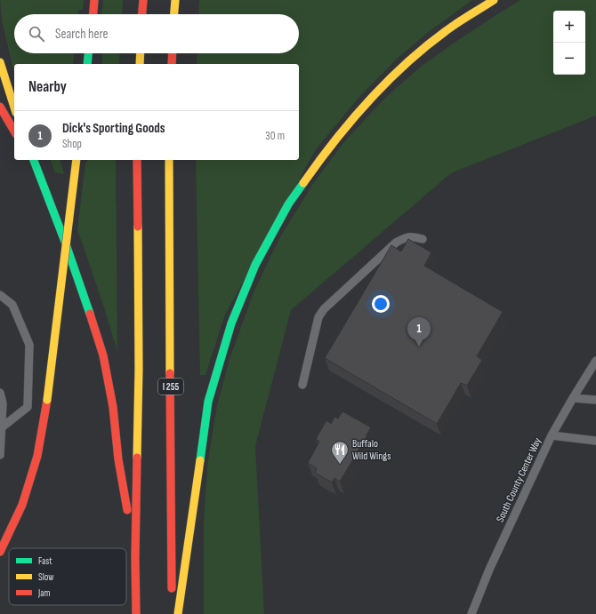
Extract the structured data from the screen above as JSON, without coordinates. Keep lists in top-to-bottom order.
{
  "streets": {
    "highway": ["I 255"],
    "lane": ["South County Center Way"]
  },
  "places": {
    "restaurant": ["Buffalo Wild Wings"]
  },
  "legend": ["Fast", "Slow", "Jam"],
  "page": {
    "map_buttons": ["+", "−"],
    "search": "Search here",
    "heading": "Nearby",
    "list": [
      {
        "mark": "1",
        "name": "Dick's Sporting Goods",
        "note": "Shop",
        "value": "30 m"
      }
    ],
    "pins": "1"
  }
}
